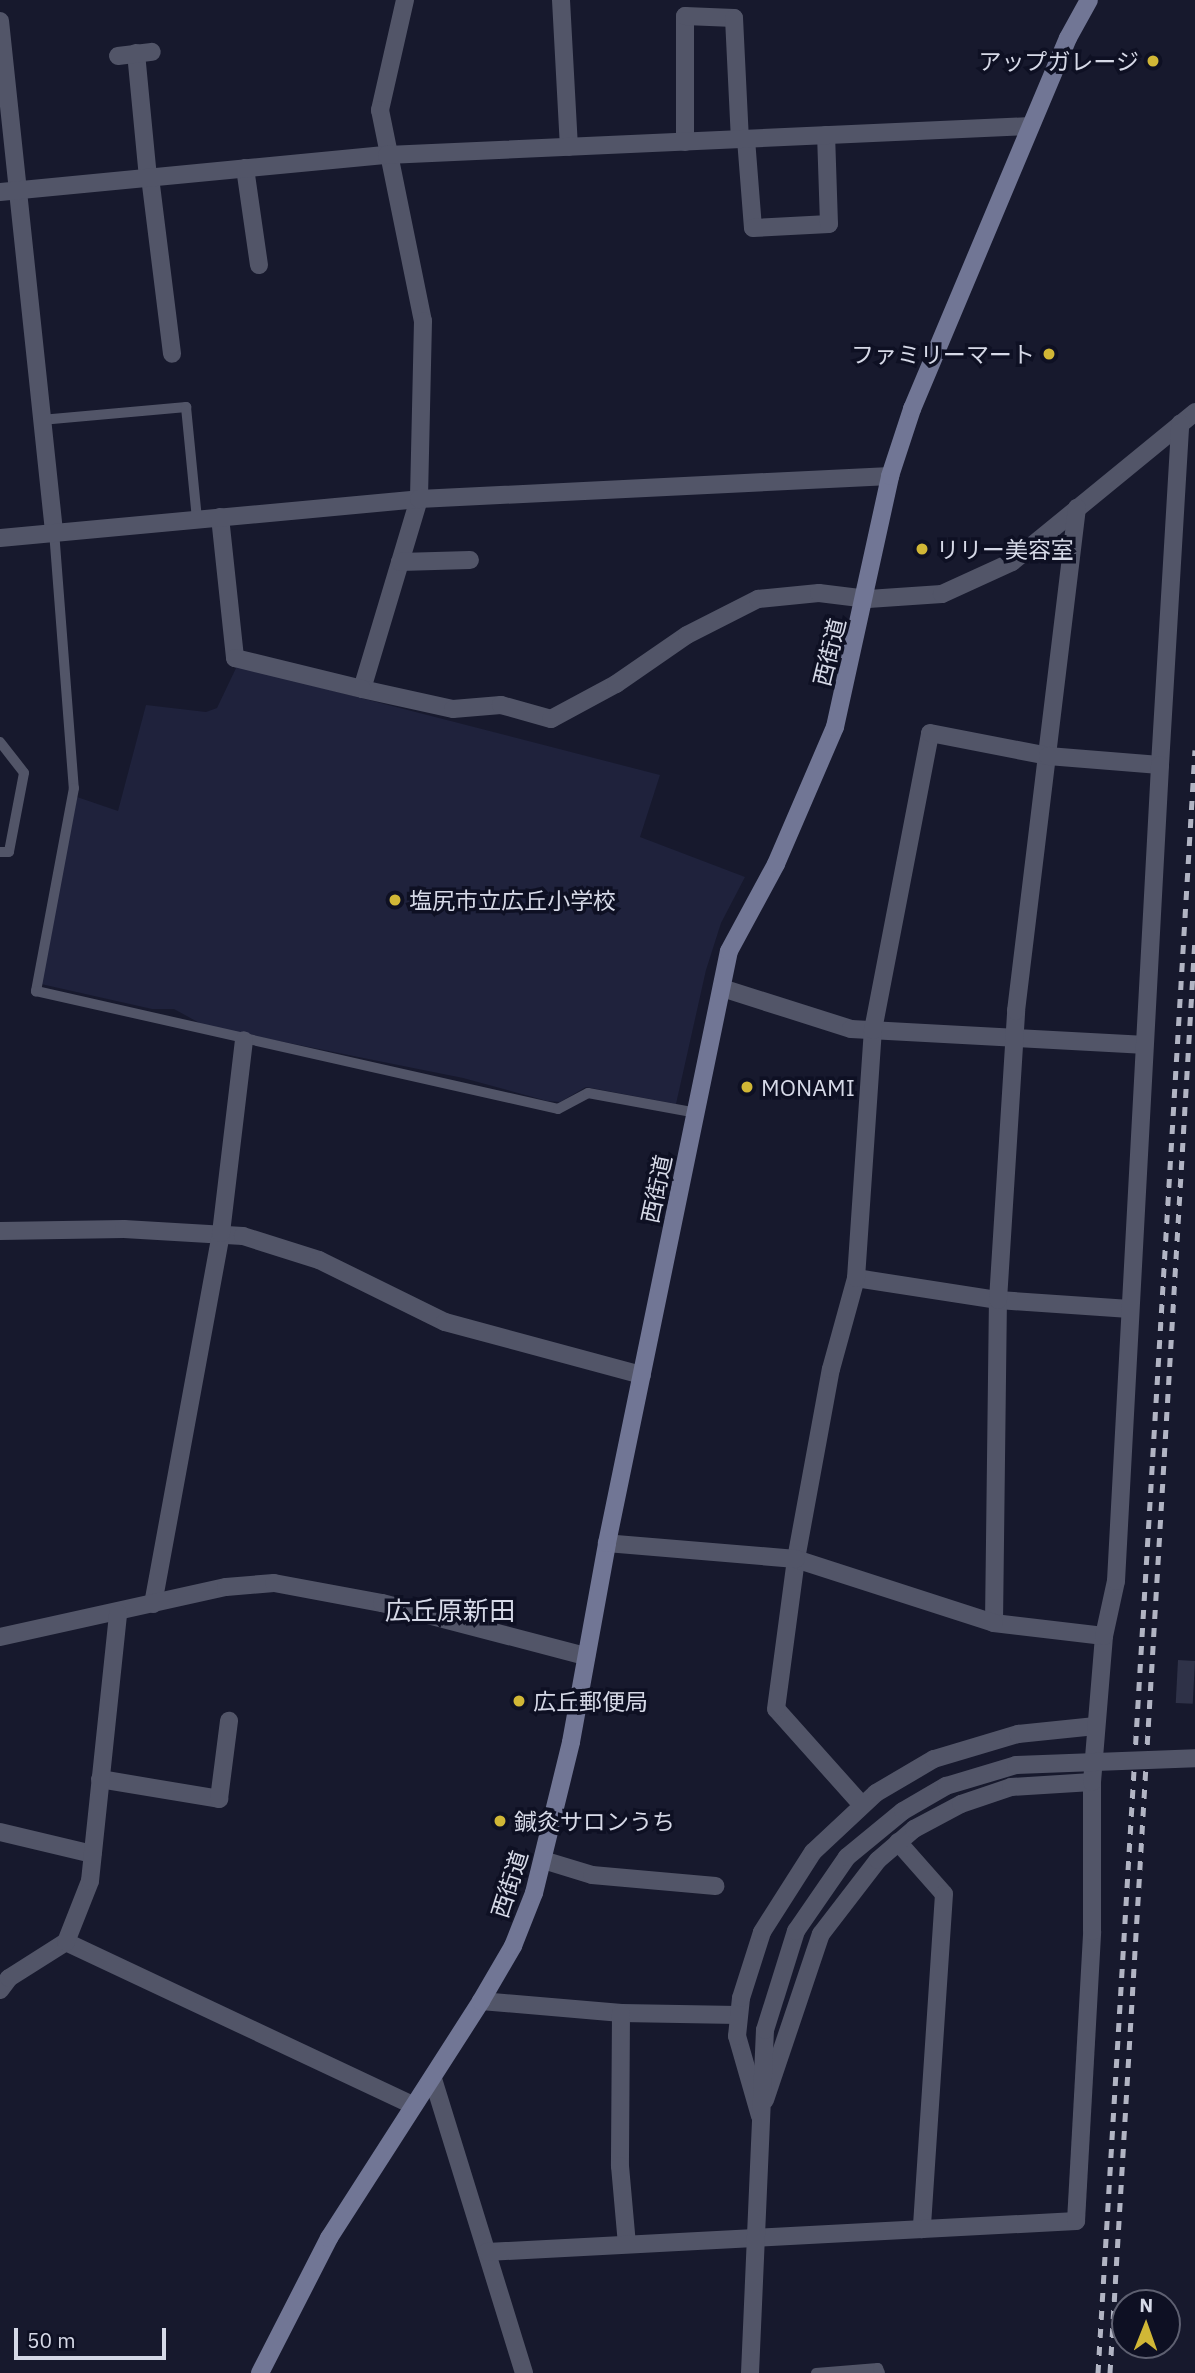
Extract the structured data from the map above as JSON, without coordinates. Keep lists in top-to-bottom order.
{
  "streets": {
    "main road": ["西街道"]
  },
  "districts": ["広丘原新田"],
  "places": [
    "アップガレージ",
    "ファミリーマート",
    "リリー美容室",
    "塩尻市立広丘小学校",
    "MONAMI",
    "広丘郵便局",
    "鍼灸サロンうち"
  ],
  "scale_bar": "50 m",
  "north": "top"
}
